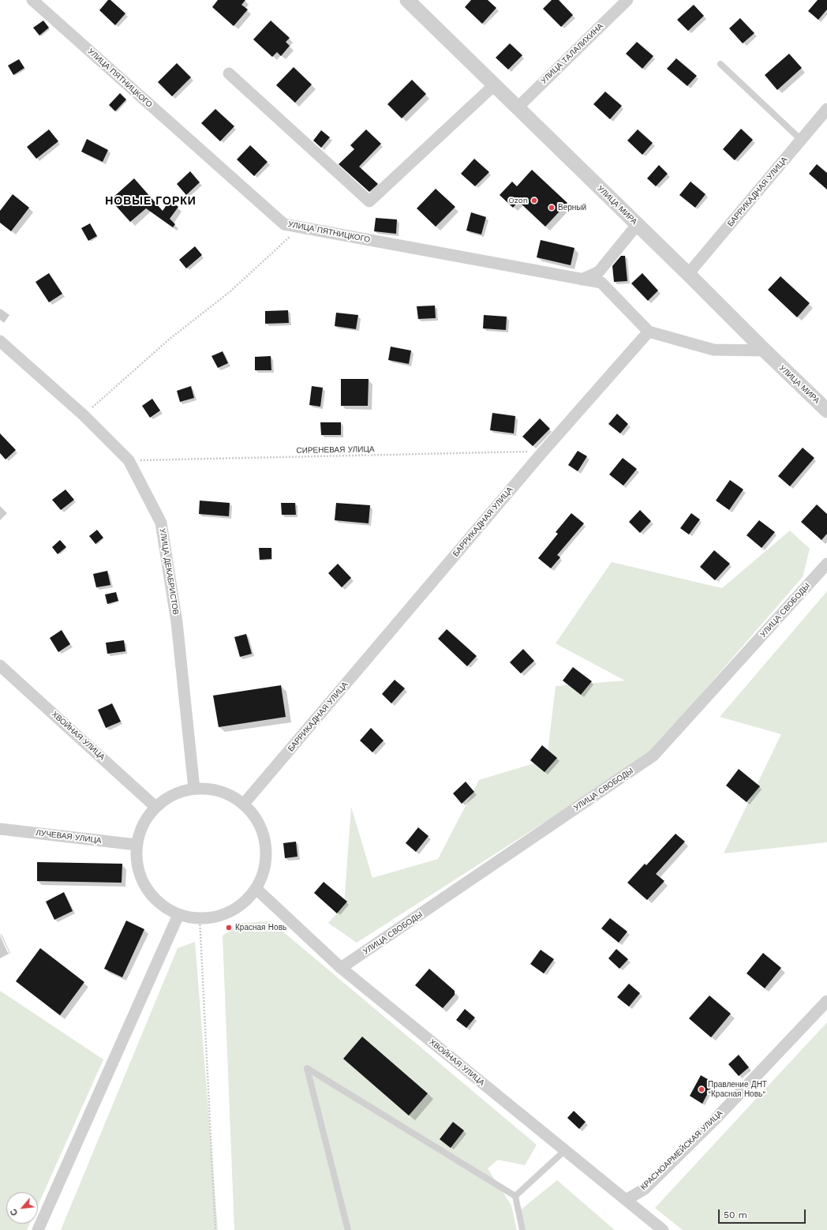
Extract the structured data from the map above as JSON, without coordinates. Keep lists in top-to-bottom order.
{
  "streets": {
    "street": [
      "УЛИЦА ТАЛАЛИХИНА",
      "УЛИЦА ПЯТНИЦКОГО",
      "БАРРИКАДНАЯ УЛИЦА",
      "УЛИЦА МИРА",
      "УЛИЦА ДЕКАБРИСТОВ",
      "УЛИЦА СВОБОДЫ",
      "ХВОЙНАЯ УЛИЦА",
      "ЛУЧЕВАЯ УЛИЦА",
      "КРАСНОАРМЕЙСКАЯ УЛИЦА"
    ],
    "path": ["СИРЕНЕВАЯ УЛИЦА"]
  },
  "crossings": [
    ["УЛИЦА ТАЛАЛИХИНА", "УЛИЦА МИРА"],
    ["УЛИЦА ПЯТНИЦКОГО", "БАРРИКАДНАЯ УЛИЦА"],
    ["БАРРИКАДНАЯ УЛИЦА", "УЛИЦА МИРА"],
    ["БАРРИКАДНАЯ УЛИЦА", "СИРЕНЕВАЯ УЛИЦА"],
    ["СИРЕНЕВАЯ УЛИЦА", "УЛИЦА ДЕКАБРИСТОВ"],
    ["УЛИЦА СВОБОДЫ", "ХВОЙНАЯ УЛИЦА"],
    ["ХВОЙНАЯ УЛИЦА", "КРАСНОАРМЕЙСКАЯ УЛИЦА"]
  ],
  "districts": ["НОВЫЕ ГОРКИ"],
  "places": [
    "Ozon",
    "Верный",
    "Красная Новь",
    "Правление ДНТ \"Красная Новь\""
  ],
  "scale_bar": "50 m",
  "north": "bottom left"
}
